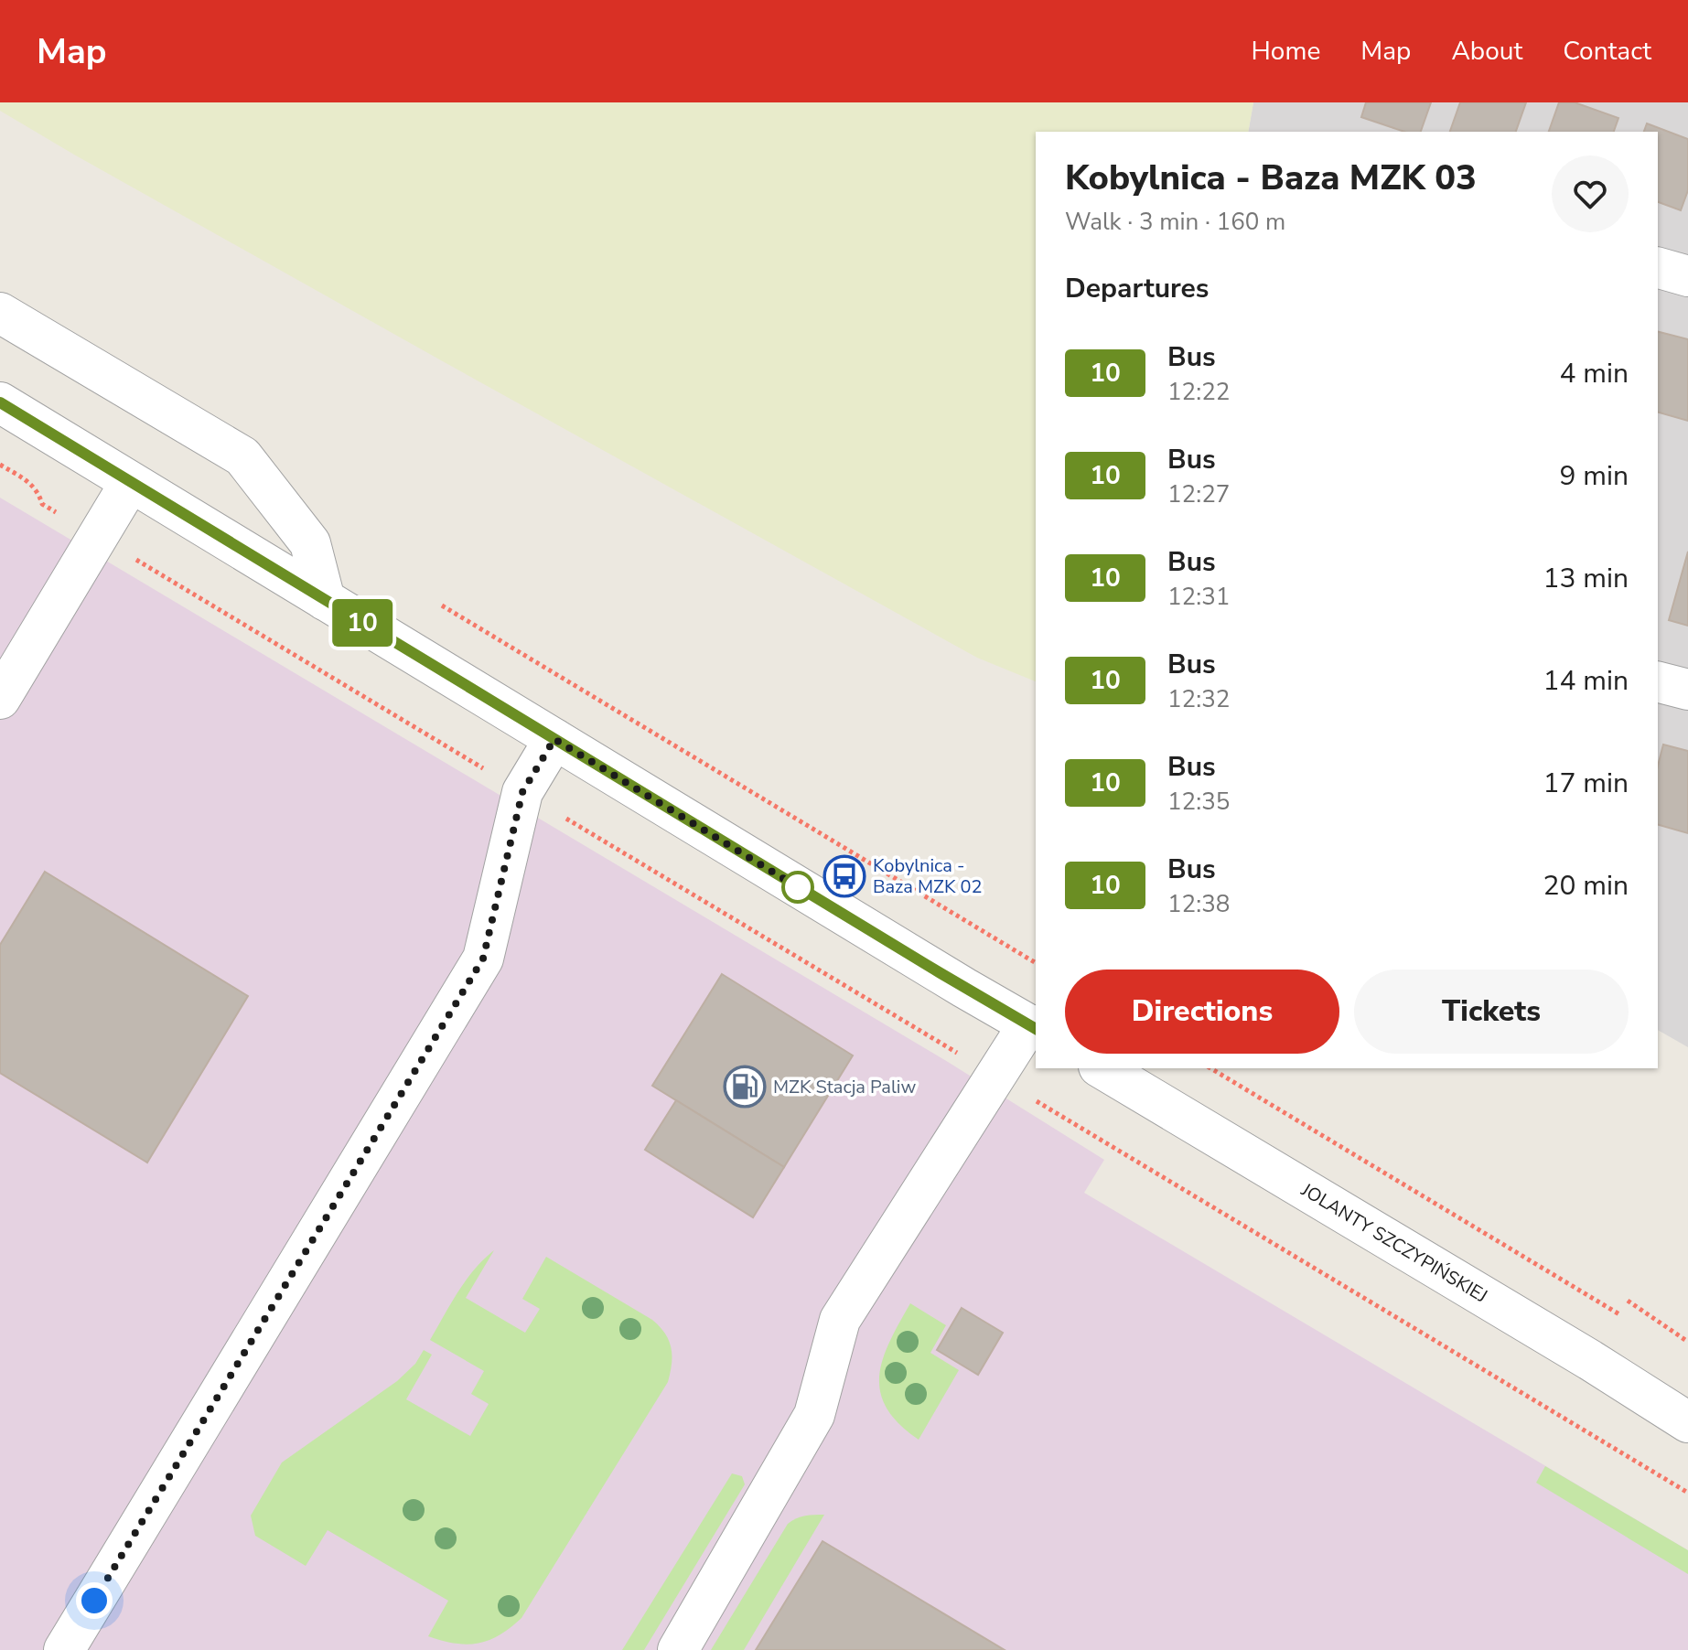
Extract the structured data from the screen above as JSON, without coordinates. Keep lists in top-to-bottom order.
{
  "streets": {
    "street": ["JOLANTY SZCZYPIŃSKIEJ"]
  },
  "places": {
    "bus stop": ["Kobylnica - Baza MZK 02"],
    "fuel station": ["MZK Stacja Paliw"]
  },
  "lines": ["bus line 10"],
  "page": {
    "header": "Map",
    "nav": [
      "Home",
      "Map",
      "About",
      "Contact"
    ],
    "on_map": "10",
    "heading": [
      ["Kobylnica - Baza MZK 03", "Walk · 3 min · 160 m"],
      "Departures"
    ],
    "list": [
      {
        "mark": "10",
        "name": "Bus",
        "note": "12:22",
        "value": "4 min"
      },
      {
        "mark": "10",
        "name": "Bus",
        "note": "12:27",
        "value": "9 min"
      },
      {
        "mark": "10",
        "name": "Bus",
        "note": "12:31",
        "value": "13 min"
      },
      {
        "mark": "10",
        "name": "Bus",
        "note": "12:32",
        "value": "14 min"
      },
      {
        "mark": "10",
        "name": "Bus",
        "note": "12:35",
        "value": "17 min"
      },
      {
        "mark": "10",
        "name": "Bus",
        "note": "12:38",
        "value": "20 min"
      }
    ],
    "buttons": ["Directions", "Tickets"]
  }
}
